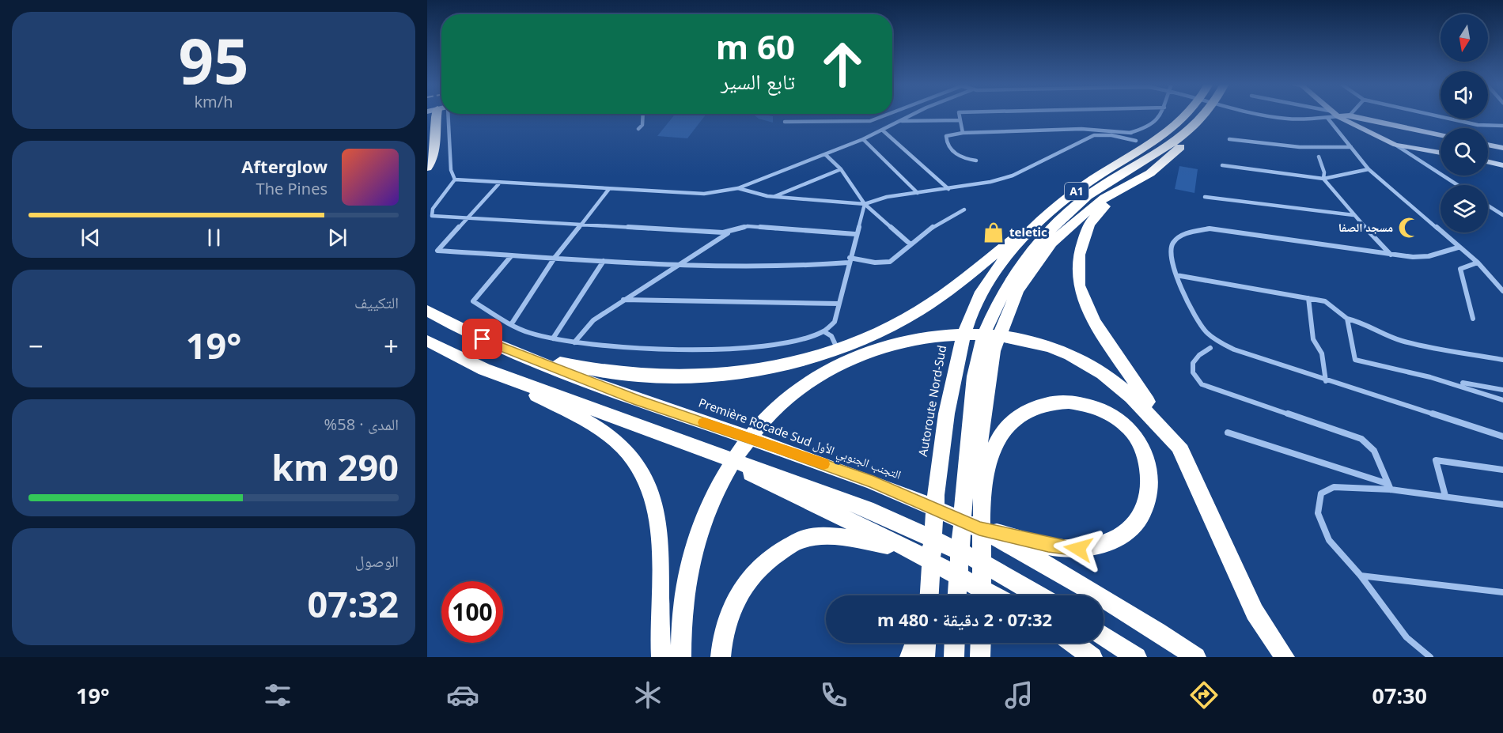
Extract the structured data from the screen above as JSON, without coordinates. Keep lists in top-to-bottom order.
{
  "streets": {
    "highway": ["A1", "Autoroute Nord-Sud", "Première Rocade Sud التجنب الجنوبي الأول"]
  },
  "places": {
    "mosque": ["مسجد الصفا"],
    "shop": ["teletic"]
  },
  "north": "bottom",
  "page": {
    "tile": [
      ["95", "km/h"],
      "التكييف",
      ["المدى · 58%", "290 km"],
      ["الوصول", "07:32"]
    ],
    "turn": ["60 m", "تابع السير"],
    "song": ["Afterglow", "The Pines"],
    "heat": ["−", "19°", "+"],
    "limit": "100",
    "trip": "07:32 · 2 دقيقة · 480 m",
    "tabs": ["07:30", "19°"]
  }
}
